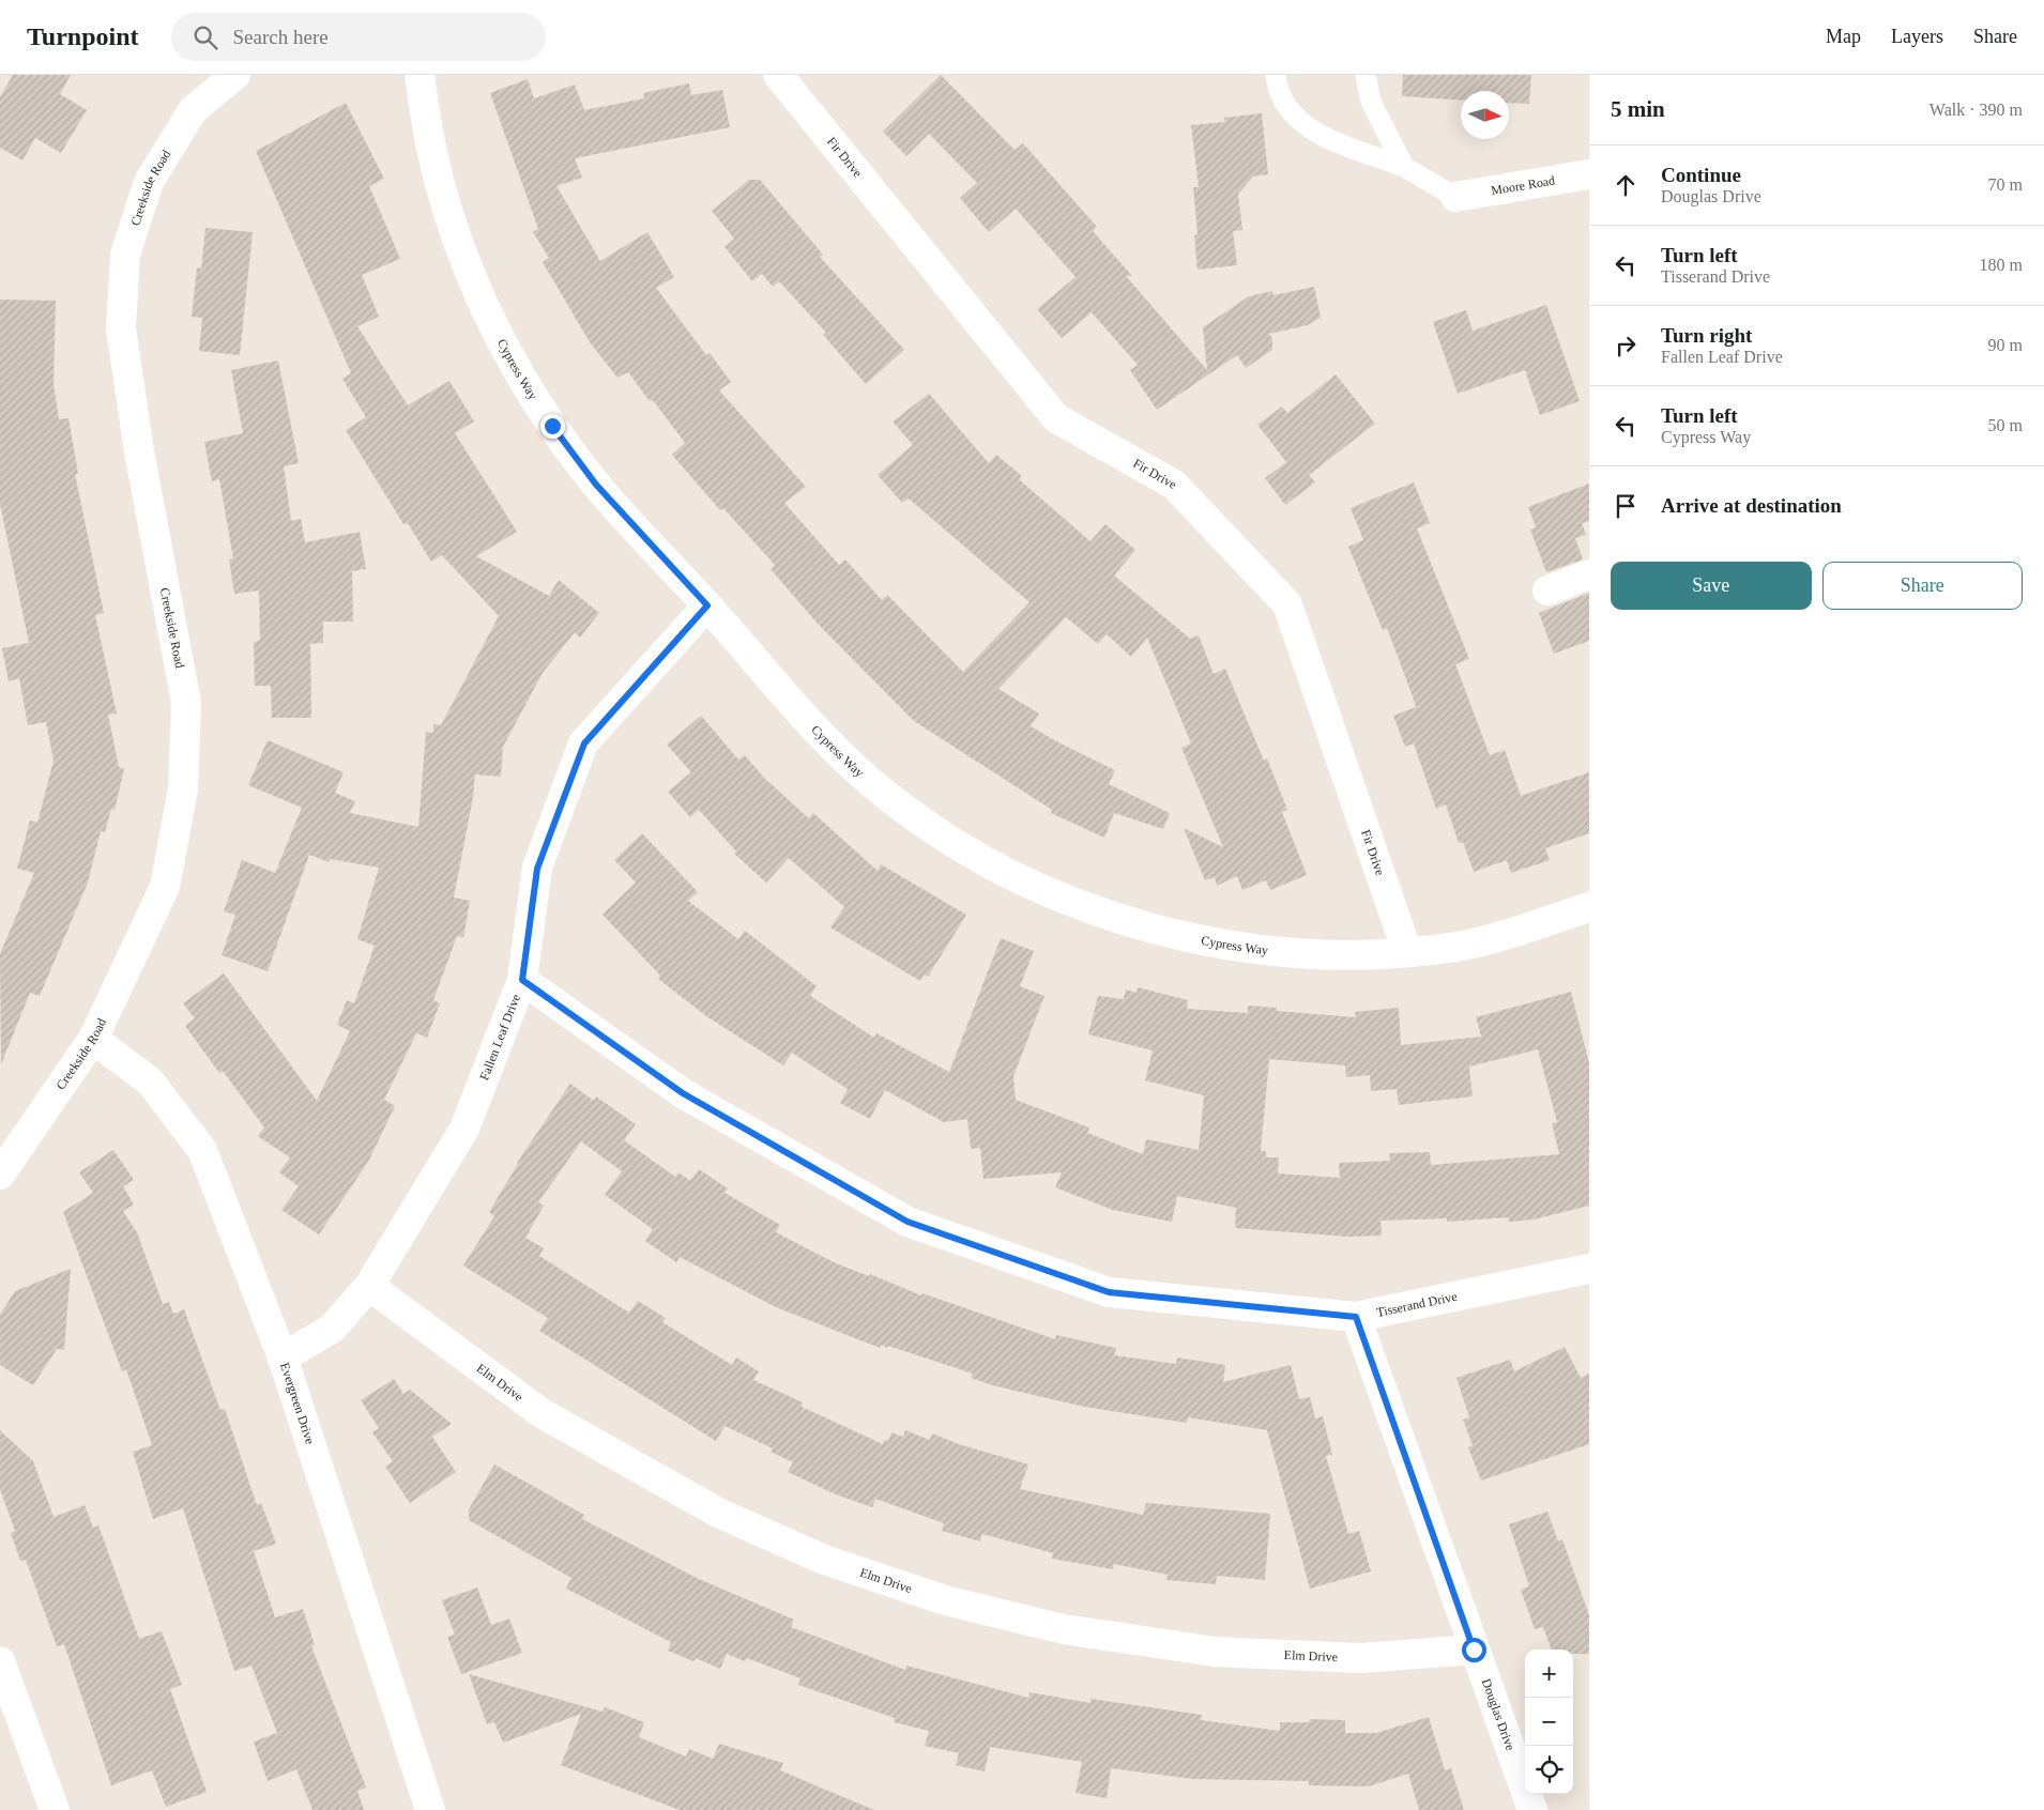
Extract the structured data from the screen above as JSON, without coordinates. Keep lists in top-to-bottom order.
{
  "streets": {
    "street": [
      "Fir Drive",
      "Moore Road",
      "Creekside Road",
      "Cypress Way",
      "Fallen Leaf Drive",
      "Tisserand Drive",
      "Elm Drive",
      "Evergreen Drive",
      "Douglas Drive"
    ]
  },
  "crossings": [
    ["Fir Drive", "Cypress Way"],
    ["Creekside Road", "Evergreen Drive"],
    ["Cypress Way", "Fallen Leaf Drive"],
    ["Fallen Leaf Drive", "Tisserand Drive"],
    ["Fallen Leaf Drive", "Elm Drive"],
    ["Fallen Leaf Drive", "Evergreen Drive"],
    ["Tisserand Drive", "Douglas Drive"],
    ["Elm Drive", "Douglas Drive"]
  ],
  "north": "right",
  "page": {
    "header": "Turnpoint",
    "search": "Search here",
    "nav": ["Map", "Layers", "Share"],
    "heading": ["5 min", "Walk · 390 m"],
    "list": [
      ["Continue", "Douglas Drive", "70 m"],
      ["Turn left", "Tisserand Drive", "180 m"],
      ["Turn right", "Fallen Leaf Drive", "90 m"],
      ["Turn left", "Cypress Way", "50 m"],
      "Arrive at destination"
    ],
    "buttons": ["Save", "Share"],
    "map_buttons": ["+", "−"]
  }
}
